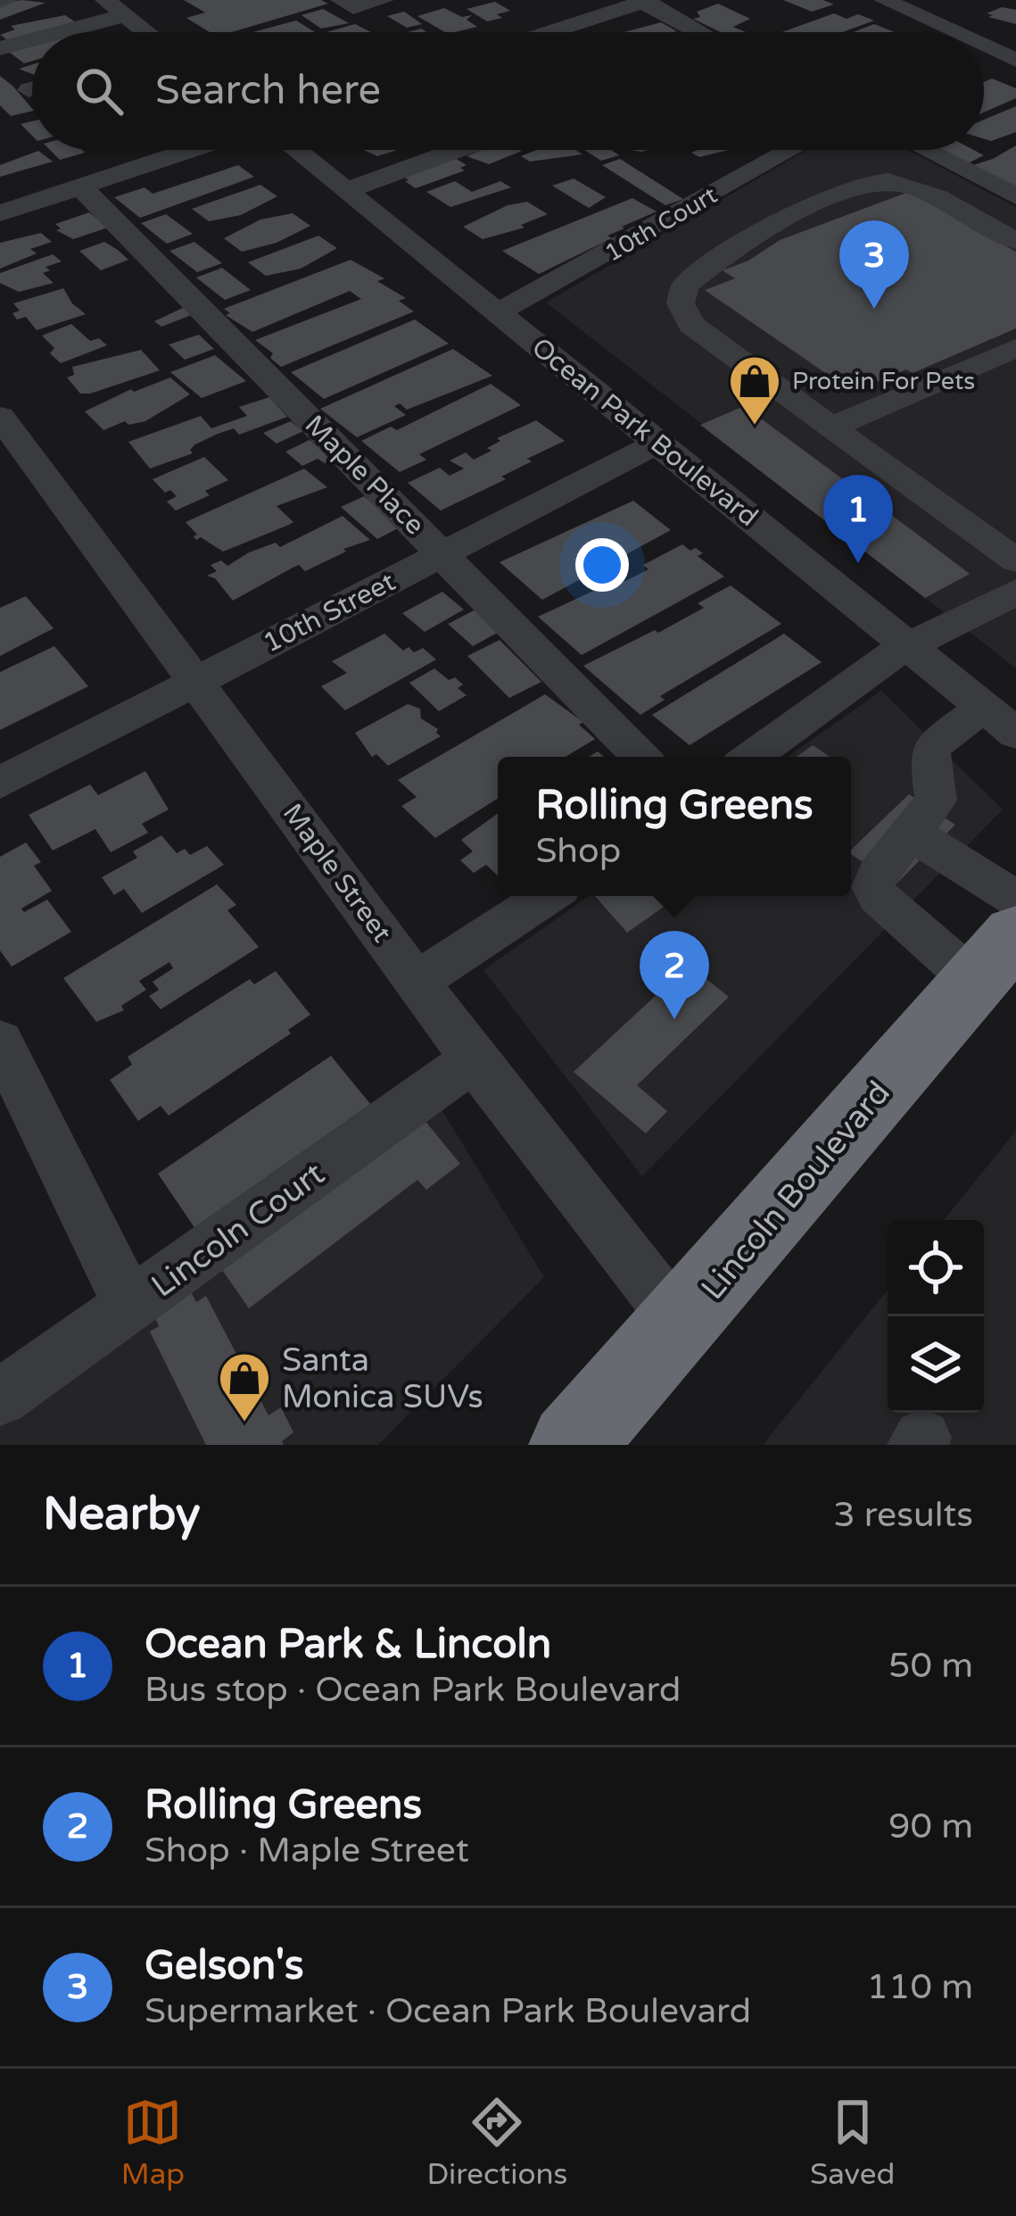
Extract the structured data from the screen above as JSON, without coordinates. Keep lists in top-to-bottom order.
{
  "streets": {
    "highway": ["Lincoln Boulevard"],
    "street": [
      "10th Court",
      "Ocean Park Boulevard",
      "Maple Place",
      "10th Street",
      "Maple Street",
      "Lincoln Court"
    ]
  },
  "crossings": [
    ["10th Court", "Ocean Park Boulevard"],
    ["Ocean Park Boulevard", "10th Street"],
    ["Maple Place", "10th Street"],
    ["10th Street", "Maple Street"],
    ["Maple Street", "Lincoln Boulevard"],
    ["Maple Street", "Lincoln Court"]
  ],
  "places": {
    "shop": ["Protein For Pets", "Santa Monica SUVs"]
  },
  "page": {
    "search": "Search here",
    "pins": ["3", "1", "2"],
    "popup": ["Rolling Greens", "Shop"],
    "heading": ["Nearby", "3 results"],
    "list": [
      {
        "mark": "1",
        "name": "Ocean Park & Lincoln",
        "note": "Bus stop · Ocean Park Boulevard",
        "value": "50 m"
      },
      {
        "mark": "2",
        "name": "Rolling Greens",
        "note": "Shop · Maple Street",
        "value": "90 m"
      },
      {
        "mark": "3",
        "name": "Gelson's",
        "note": "Supermarket · Ocean Park Boulevard",
        "value": "110 m"
      }
    ],
    "nav": ["Map", "Directions", "Saved"]
  }
}
